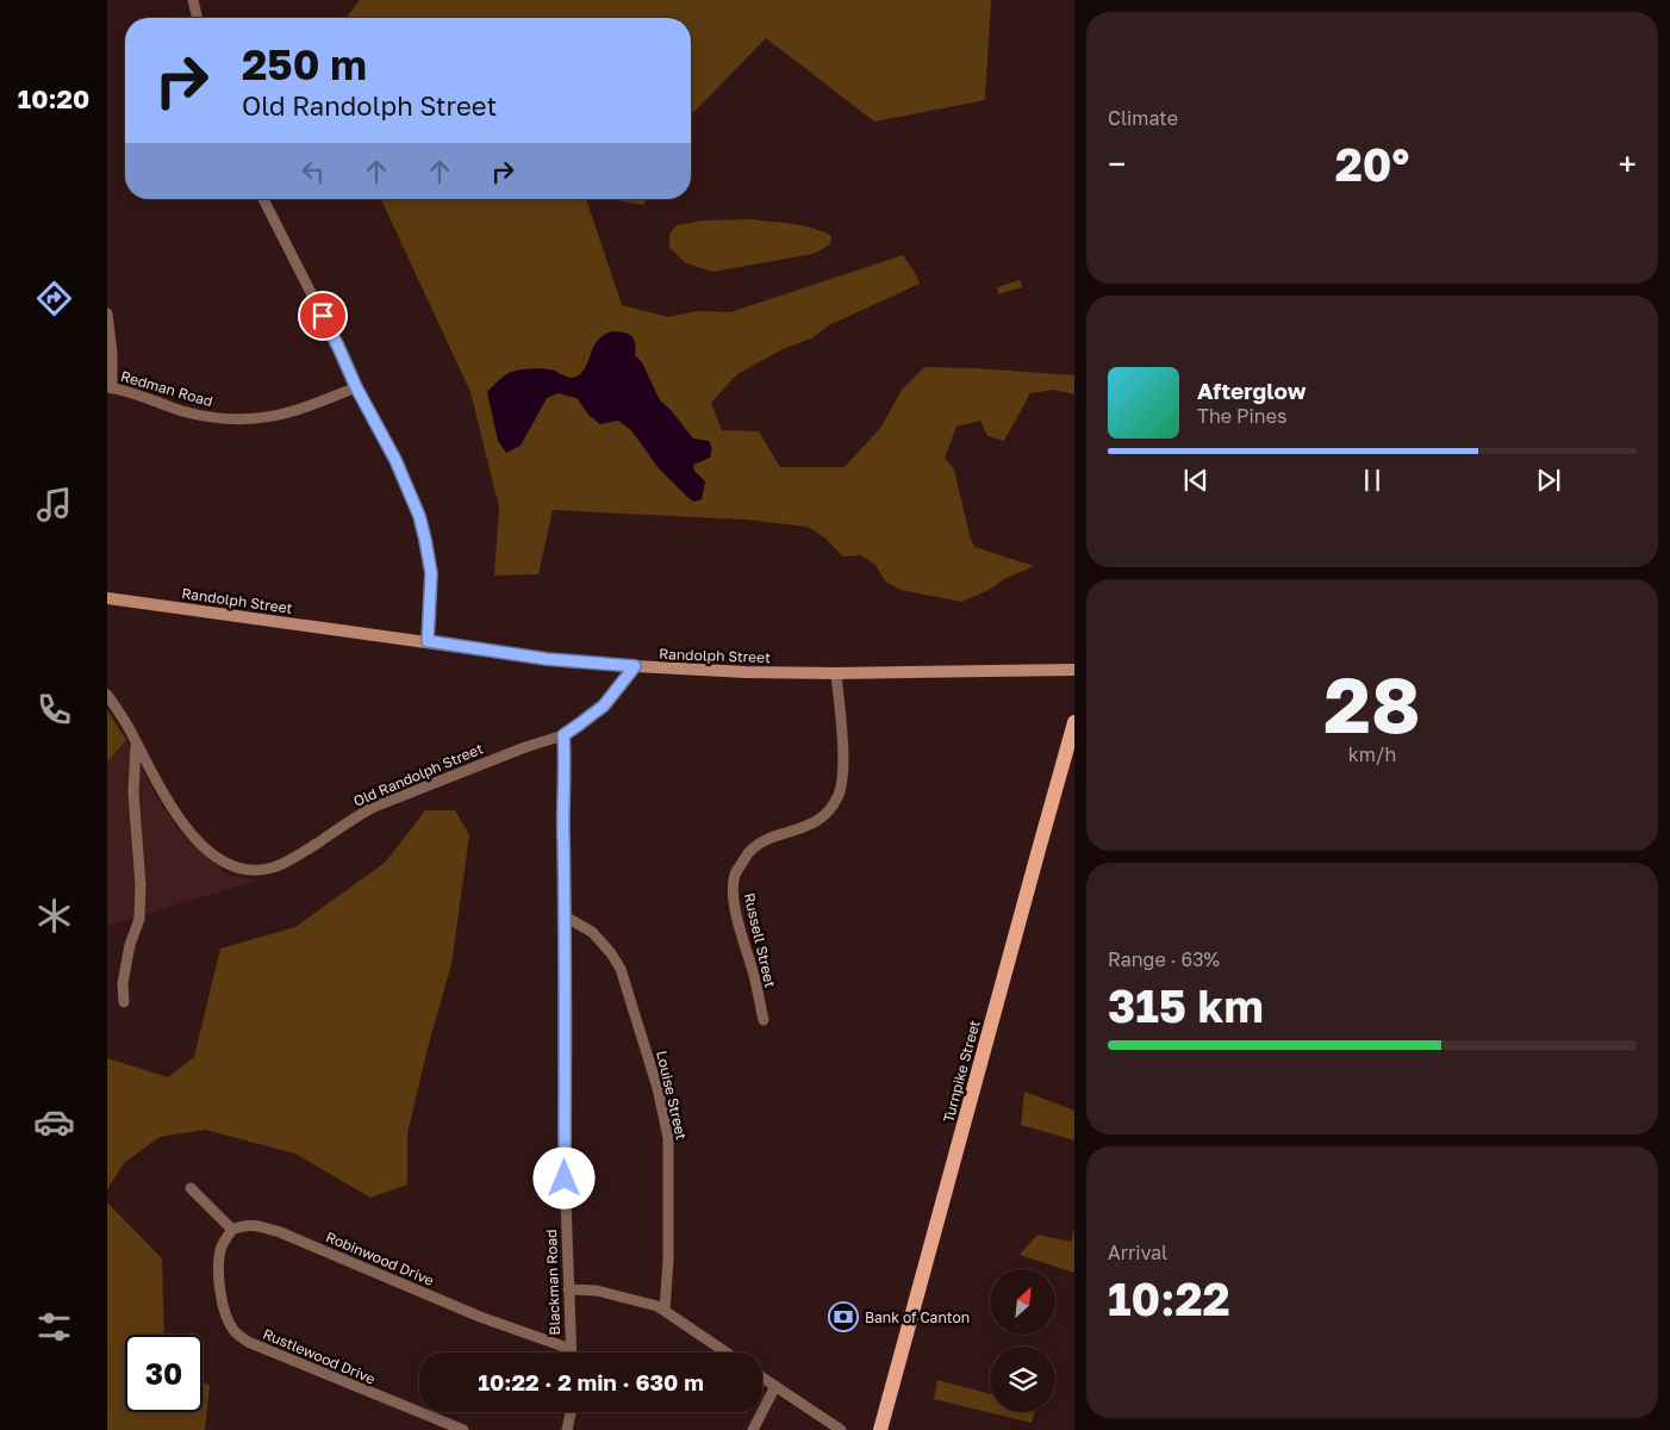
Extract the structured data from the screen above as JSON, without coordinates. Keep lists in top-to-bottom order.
{
  "streets": {
    "main road": ["Randolph Street", "Turnpike Street"],
    "street": [
      "Redman Road",
      "Old Randolph Street",
      "Russell Street",
      "Louise Street",
      "Robinwood Drive",
      "Blackman Road",
      "Rustlewood Drive"
    ]
  },
  "crossings": [
    ["Randolph Street", "Old Randolph Street"],
    ["Randolph Street", "Russell Street"],
    ["Old Randolph Street", "Blackman Road"],
    ["Louise Street", "Blackman Road"],
    ["Robinwood Drive", "Blackman Road"],
    ["Robinwood Drive", "Rustlewood Drive"]
  ],
  "places": {
    "bank": ["Bank of Canton"]
  },
  "north": "top right",
  "page": {
    "tabs": "10:20",
    "tile": [
      "Climate",
      ["28", "km/h"],
      ["Range · 63%", "315 km"],
      ["Arrival", "10:22"]
    ],
    "turn": ["250 m", "Old Randolph Street"],
    "heat": ["−", "20°", "+"],
    "song": ["Afterglow", "The Pines"],
    "limit": "30",
    "trip": "10:22 · 2 min · 630 m"
  }
}
